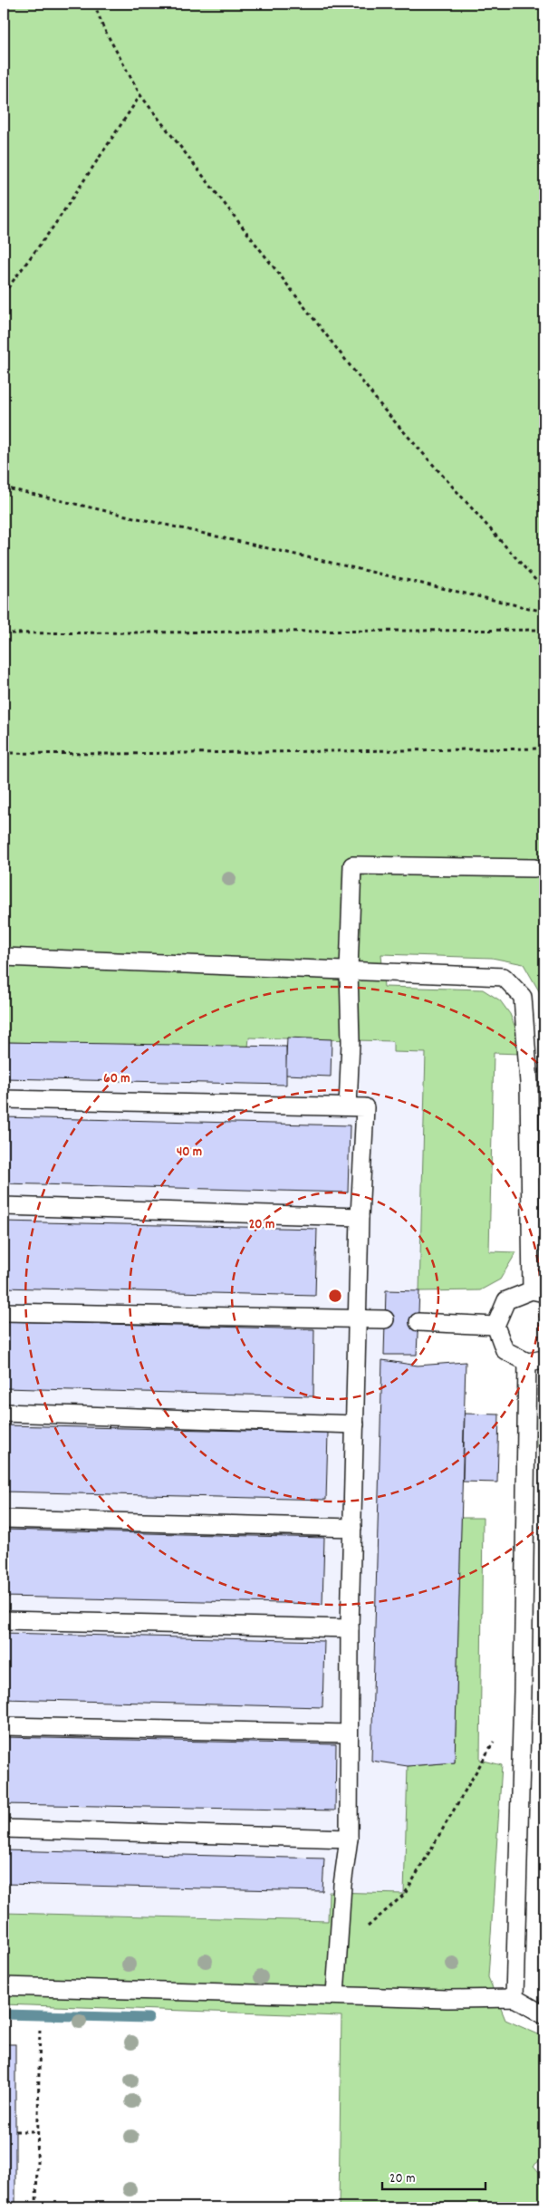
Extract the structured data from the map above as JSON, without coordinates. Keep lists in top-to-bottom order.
{
  "scale_bar": "20 m",
  "rings": ["60 m", "40 m", "20 m"]
}
